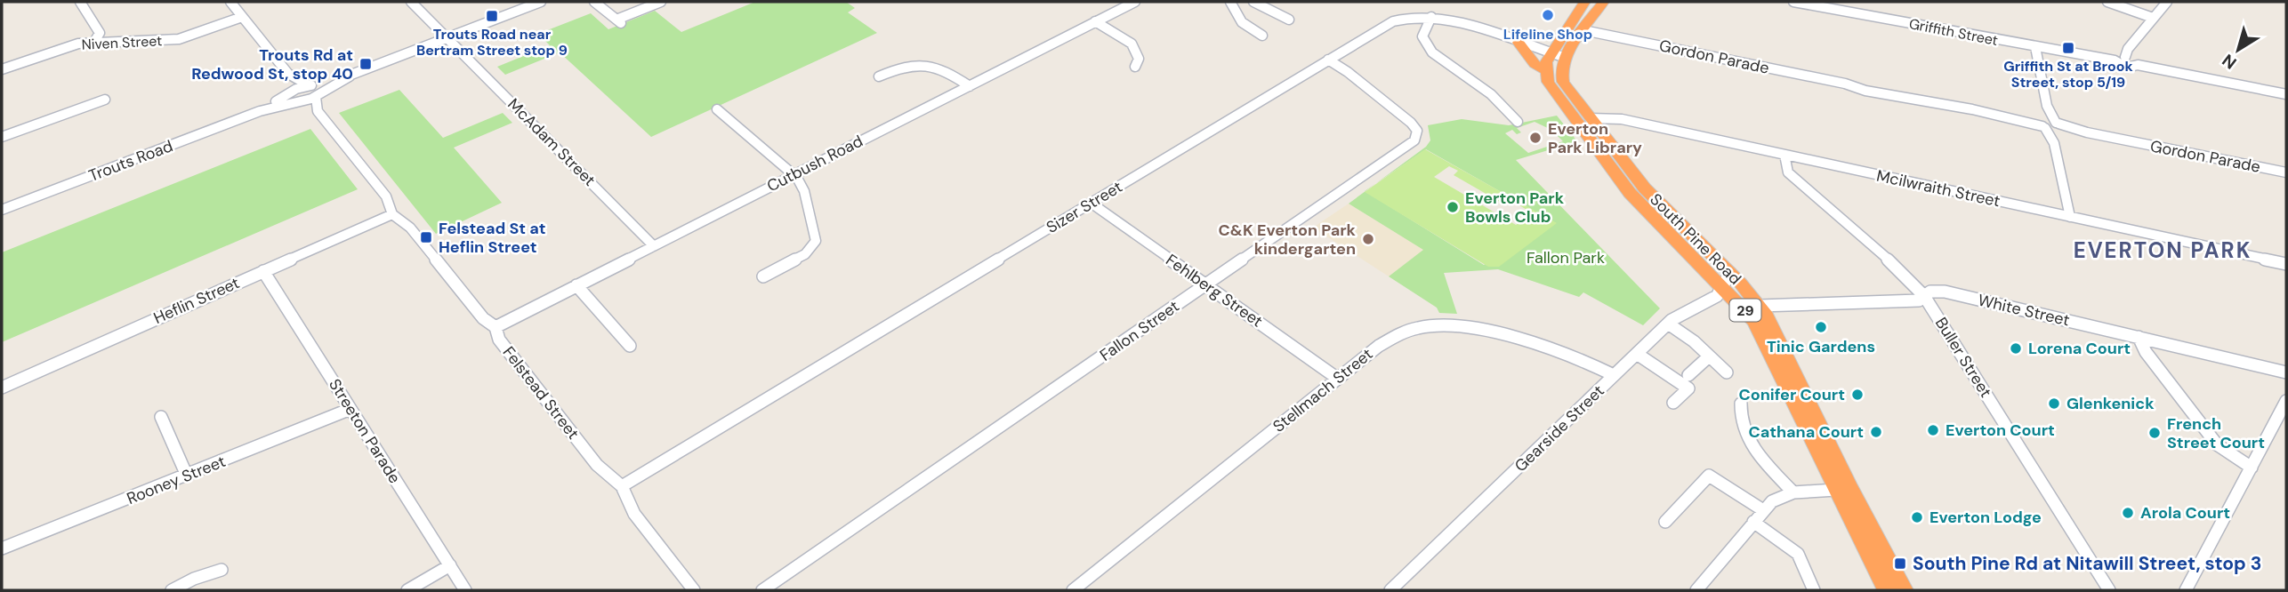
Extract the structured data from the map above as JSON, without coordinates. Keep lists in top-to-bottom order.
{
  "streets": {
    "highway": ["South Pine Road", "29"],
    "street": [
      "Griffith Street",
      "Niven Street",
      "Gordon Parade",
      "McAdam Street",
      "Trouts Road",
      "Cutbush Road",
      "Mcilwraith Street",
      "Sizer Street",
      "Fehlberg Street",
      "Heflin Street",
      "White Street",
      "Fallon Street",
      "Buller Street",
      "Stellmach Street",
      "Felstead Street",
      "Gearside Street",
      "Streeton Parade",
      "Rooney Street"
    ]
  },
  "crossings": [
    ["McAdam Street", "Cutbush Road"],
    ["Trouts Road", "Felstead Street"],
    ["Cutbush Road", "Felstead Street"],
    ["Mcilwraith Street", "South Pine Road"],
    ["Mcilwraith Street", "Buller Street"],
    ["Sizer Street", "South Pine Road"],
    ["Sizer Street", "Fehlberg Street"],
    ["Sizer Street", "Fallon Street"],
    ["Sizer Street", "Felstead Street"],
    ["South Pine Road", "White Street"],
    ["South Pine Road", "Gearside Street"],
    ["Fehlberg Street", "Fallon Street"],
    ["Fehlberg Street", "Stellmach Street"],
    ["Heflin Street", "Felstead Street"],
    ["Heflin Street", "Streeton Parade"],
    ["White Street", "Buller Street"],
    ["Stellmach Street", "Gearside Street"],
    ["Streeton Parade", "Rooney Street"]
  ],
  "districts": ["EVERTON PARK"],
  "parks": ["Fallon Park"],
  "places": {
    "other": [
      "Lifeline Shop",
      "Everton Park Library",
      "Everton Park Bowls Club",
      "C&K Everton Park kindergarten",
      "Tinic Gardens",
      "Lorena Court",
      "Conifer Court",
      "Glenkenick",
      "Everton Court",
      "Cathana Court",
      "French Street Court",
      "Arola Court",
      "Everton Lodge"
    ],
    "transit": [
      "Trouts Road near Bertram Street stop 9",
      "Griffith St at Brook Street, stop 5/19",
      "Trouts Rd at Redwood St, stop 40",
      "Felstead St at Heflin Street",
      "South Pine Rd at Nitawill Street, stop 3"
    ]
  },
  "north": "bottom left"
}
